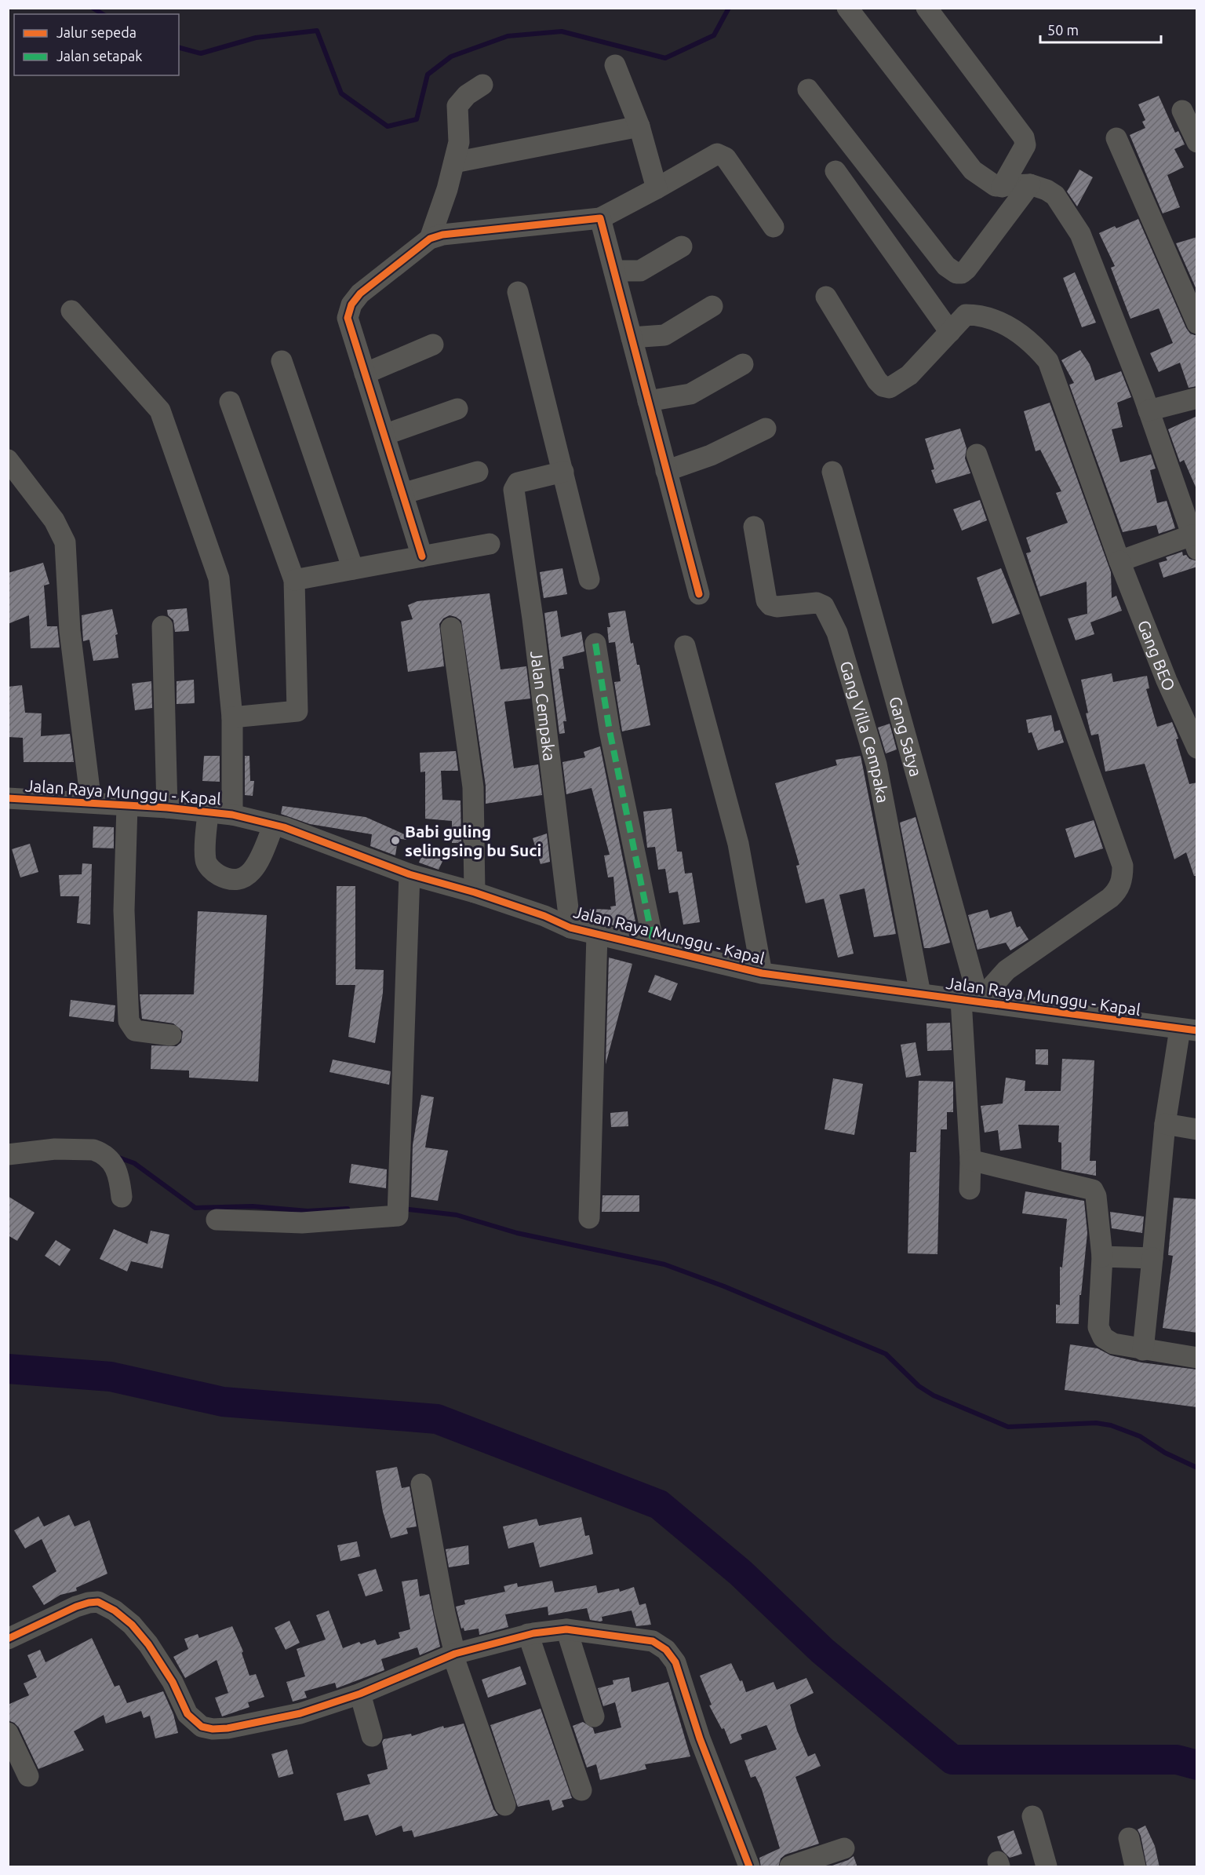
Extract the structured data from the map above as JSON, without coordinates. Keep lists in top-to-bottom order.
{
  "streets": {
    "street": [
      "Gang BEO",
      "Jalan Cempaka",
      "Gang Villa Cempaka",
      "Gang Satya",
      "Jalan Raya Munggu - Kapal"
    ]
  },
  "crossings": [
    ["Jalan Cempaka", "Jalan Raya Munggu - Kapal"],
    ["Gang Villa Cempaka", "Jalan Raya Munggu - Kapal"],
    ["Gang Satya", "Jalan Raya Munggu - Kapal"]
  ],
  "places": ["Babi guling selingsing bu Suci"],
  "legend": ["Jalur sepeda", "Jalan setapak"],
  "scale_bar": "50 m"
}
